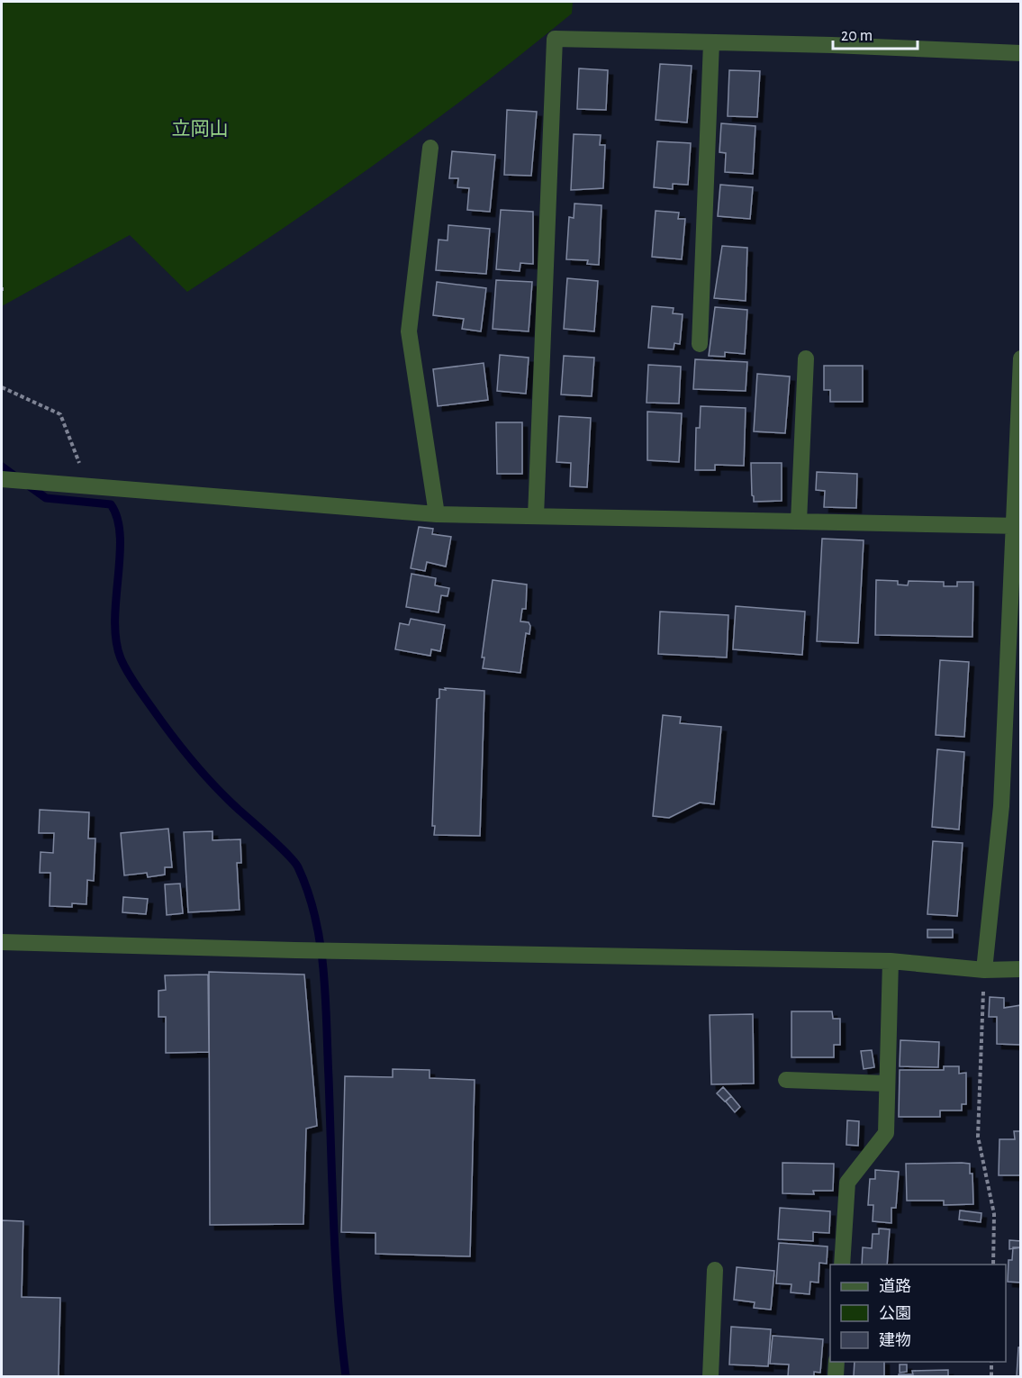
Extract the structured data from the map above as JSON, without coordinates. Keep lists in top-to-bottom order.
{
  "parks": ["立岡山"],
  "legend": ["道路", "公園", "建物"],
  "scale_bar": "20 m"
}
